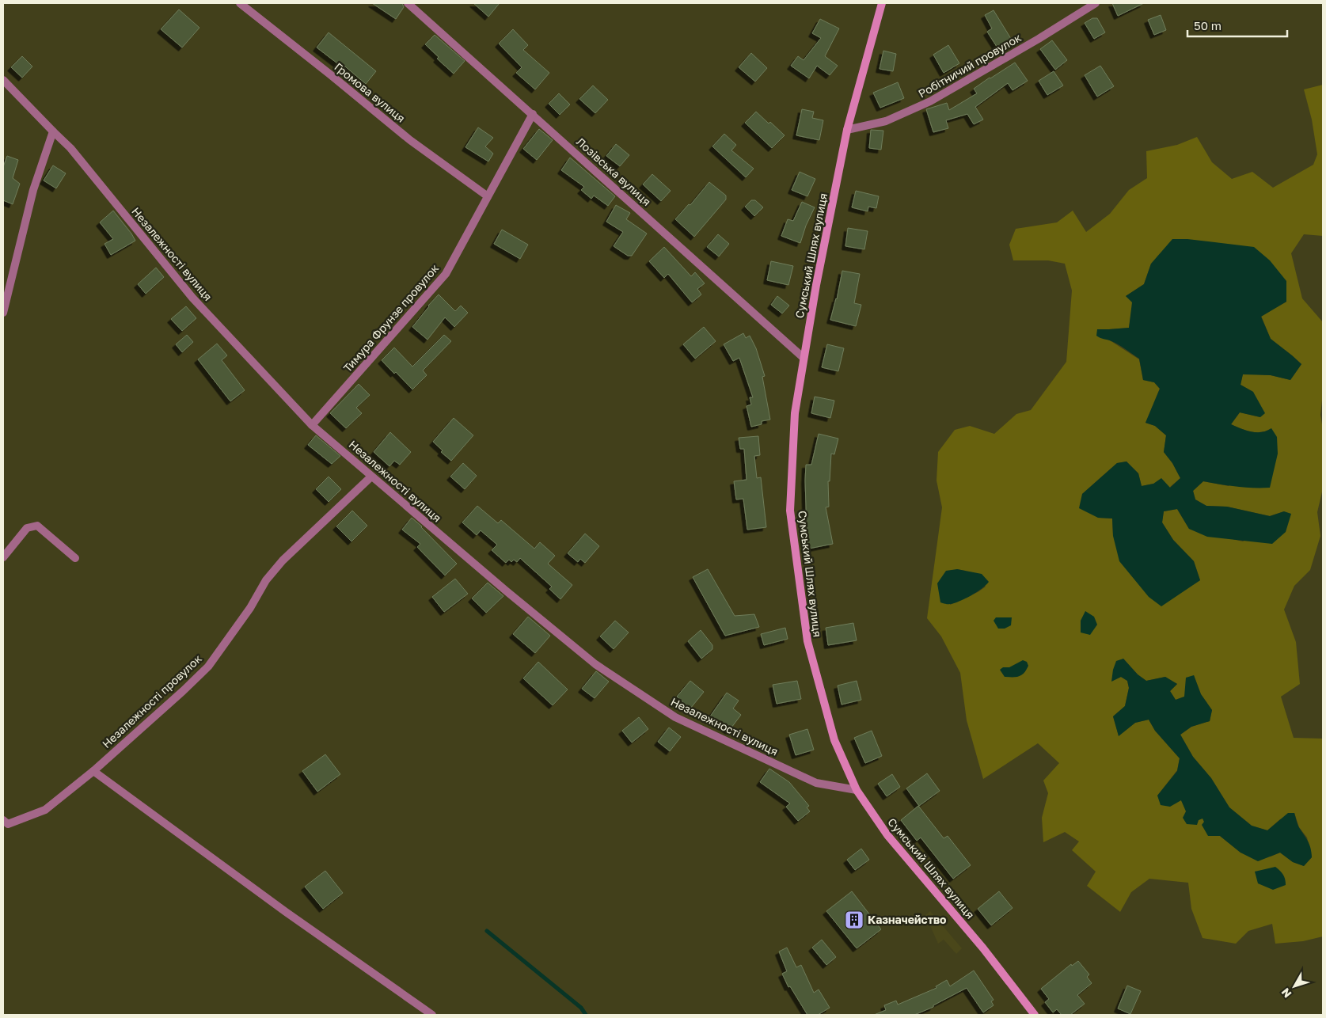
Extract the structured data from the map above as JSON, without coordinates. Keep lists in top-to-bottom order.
{
  "streets": {
    "main road": ["Сумський Шлях вулиця"],
    "street": [
      "Робітничий провулок",
      "Громова вулиця",
      "Лозівська вулиця",
      "Незалежності вулиця",
      "Тимура Фрунзе провулок",
      "Незалежності провулок"
    ]
  },
  "crossings": [
    ["Робітничий провулок", "Сумський Шлях вулиця"],
    ["Громова вулиця", "Тимура Фрунзе провулок"],
    ["Лозівська вулиця", "Сумський Шлях вулиця"],
    ["Лозівська вулиця", "Тимура Фрунзе провулок"],
    ["Незалежності вулиця", "Сумський Шлях вулиця"],
    ["Незалежності вулиця", "Тимура Фрунзе провулок"],
    ["Незалежності вулиця", "Незалежності провулок"]
  ],
  "places": {
    "building": ["Казначейство"]
  },
  "scale_bar": "50 m",
  "north": "bottom left"
}
